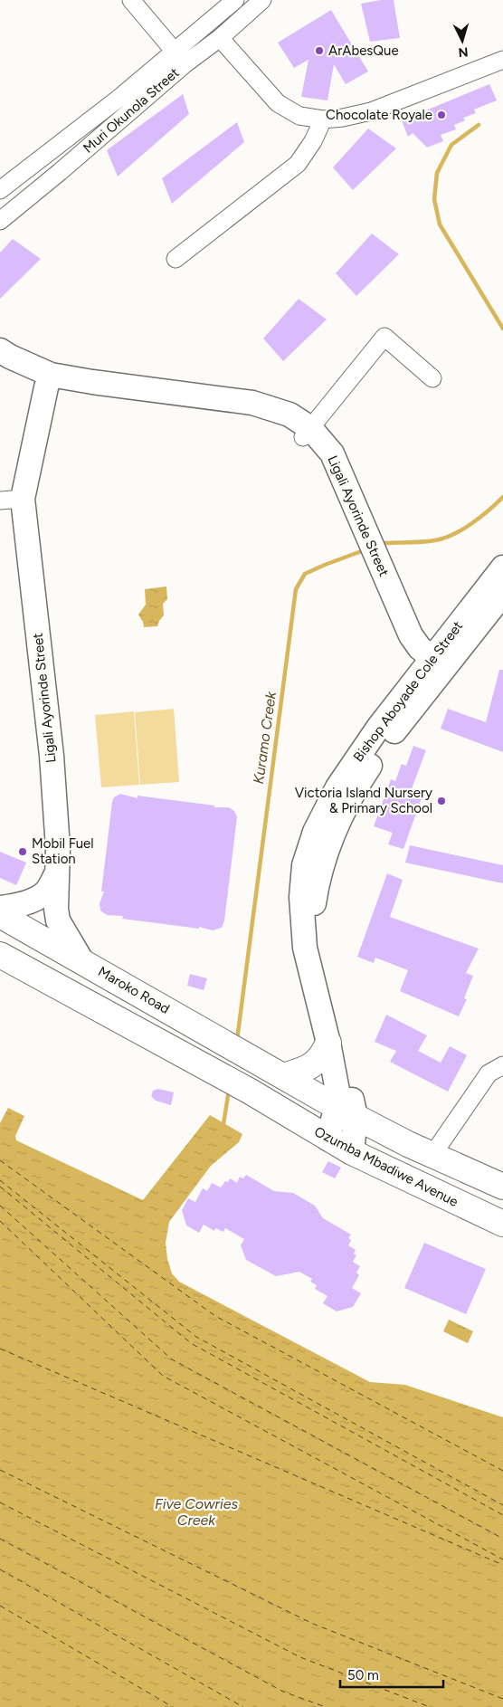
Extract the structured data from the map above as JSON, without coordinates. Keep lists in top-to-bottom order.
{
  "streets": {
    "highway": ["Maroko Road", "Ozumba Mbadiwe Avenue"],
    "street": ["Muri Okunola Street", "Ligali Ayorinde Street", "Bishop Aboyade Cole Street"]
  },
  "crossings": [
    ["Ligali Ayorinde Street", "Bishop Aboyade Cole Street"],
    ["Ligali Ayorinde Street", "Maroko Road"],
    ["Bishop Aboyade Cole Street", "Ozumba Mbadiwe Avenue"]
  ],
  "water": ["Kuramo Creek", "Five Cowries Creek"],
  "places": [
    "ArAbesQue",
    "Chocolate Royale",
    "Victoria Island Nursery & Primary School",
    "Mobil Fuel Station"
  ],
  "scale_bar": "50 m",
  "north": "bottom"
}
